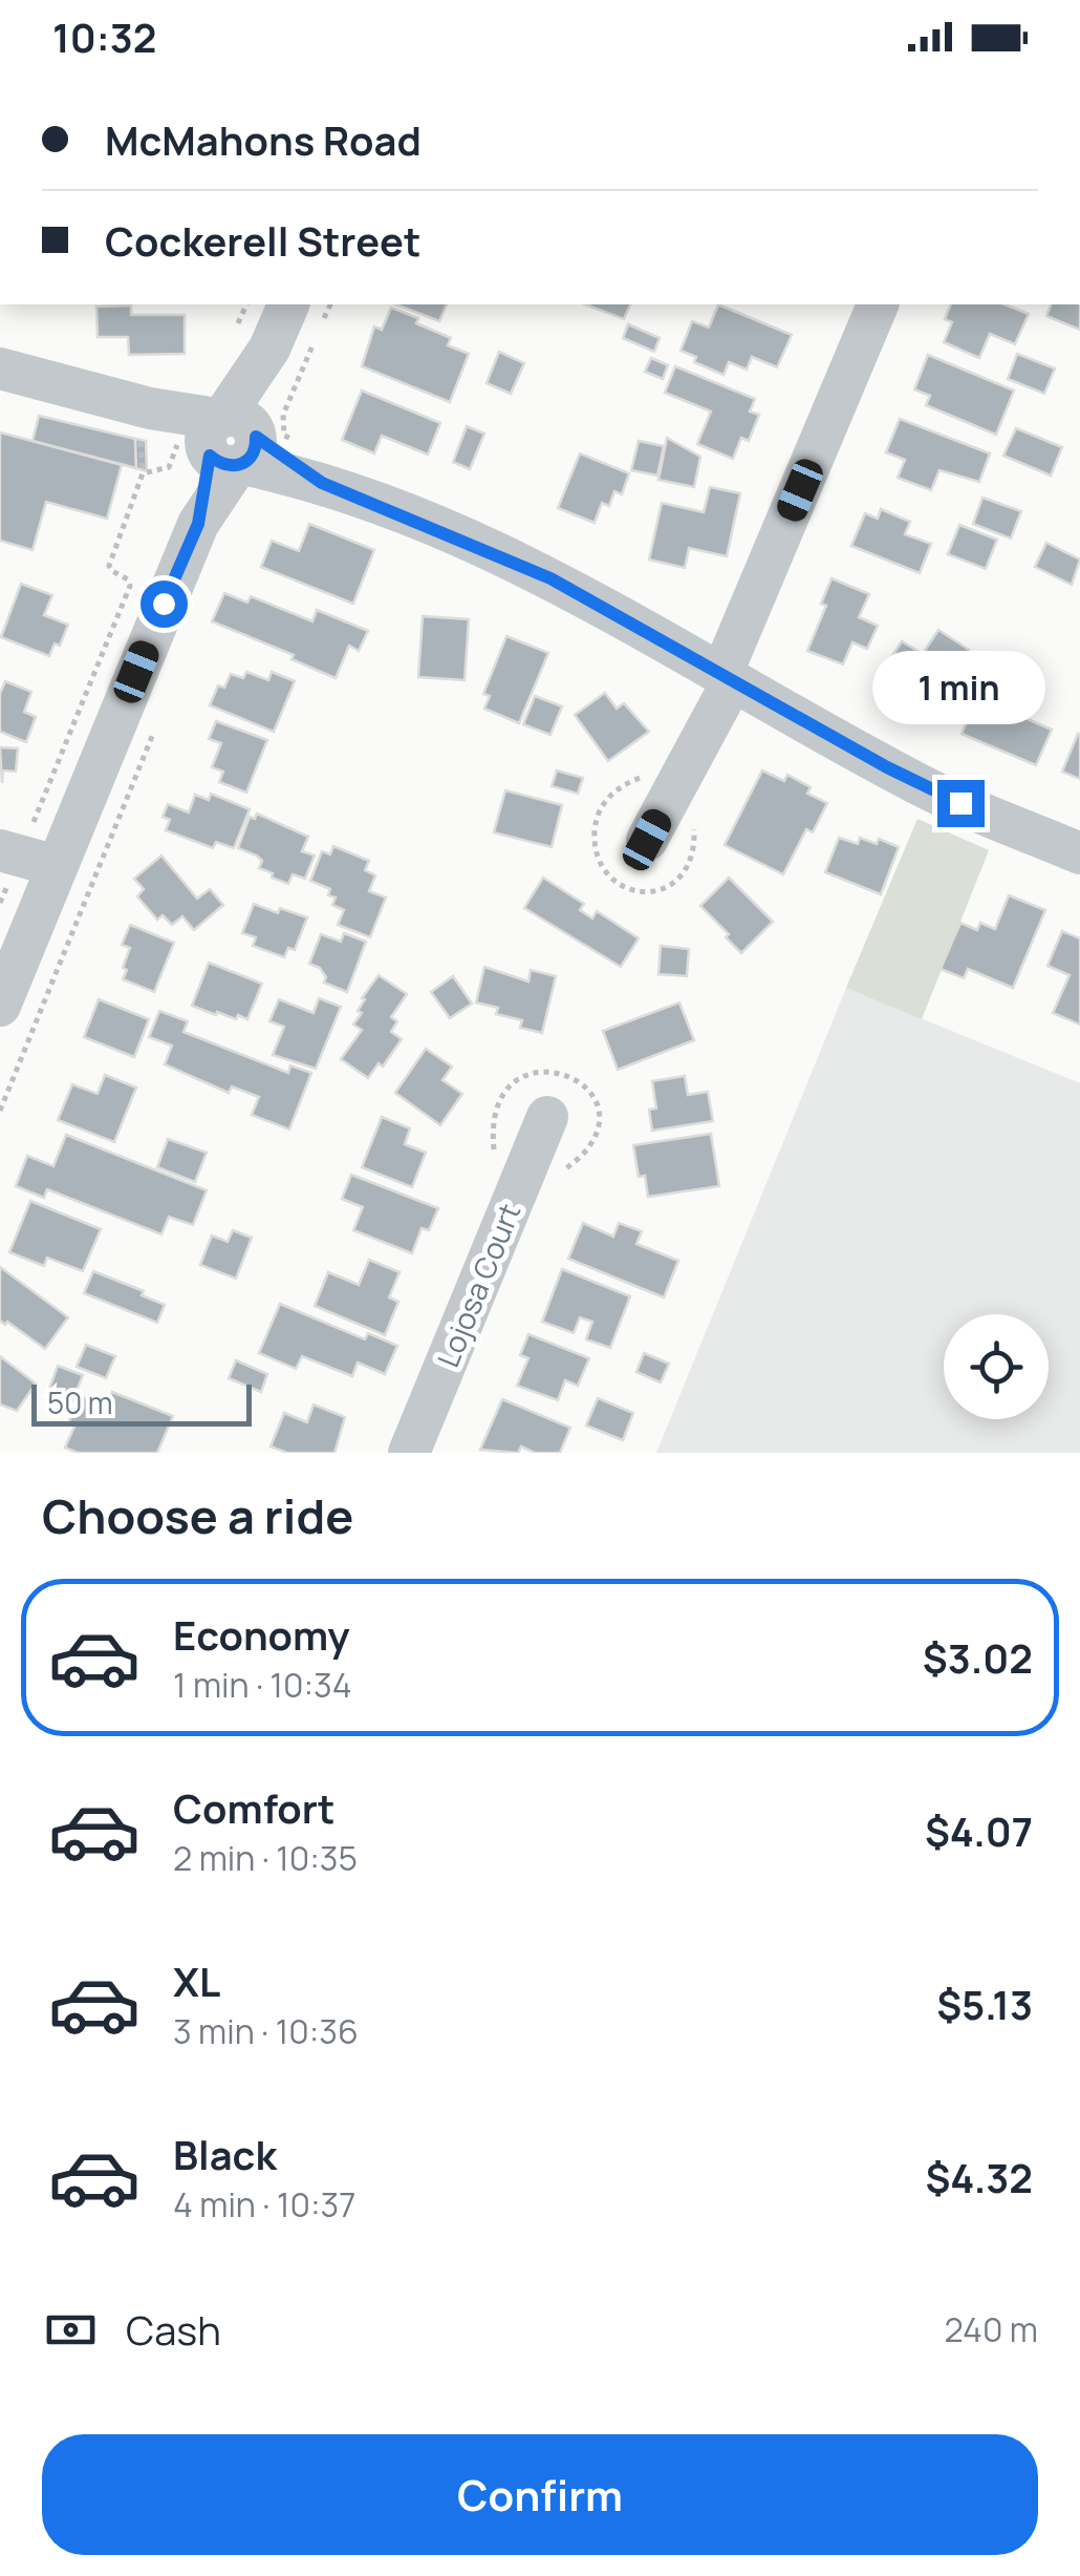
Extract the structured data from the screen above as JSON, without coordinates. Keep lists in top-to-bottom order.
{
  "streets": {
    "street": ["Lojosa Court"]
  },
  "scale_bar": "50 m",
  "page": {
    "status": "10:32",
    "banner": ["McMahons Road", "Cockerell Street"],
    "bubble": "1 min",
    "scale": "50 m",
    "heading": "Choose a ride",
    "list": [
      {
        "name": "Economy",
        "note": "1 min · 10:34",
        "value": "$3.02"
      },
      {
        "name": "Comfort",
        "note": "2 min · 10:35",
        "value": "$4.07"
      },
      {
        "name": "XL",
        "note": "3 min · 10:36",
        "value": "$5.13"
      },
      {
        "name": "Black",
        "note": "4 min · 10:37",
        "value": "$4.32"
      }
    ],
    "pay": ["Cash", "240 m"],
    "buttons": "Confirm"
  }
}
